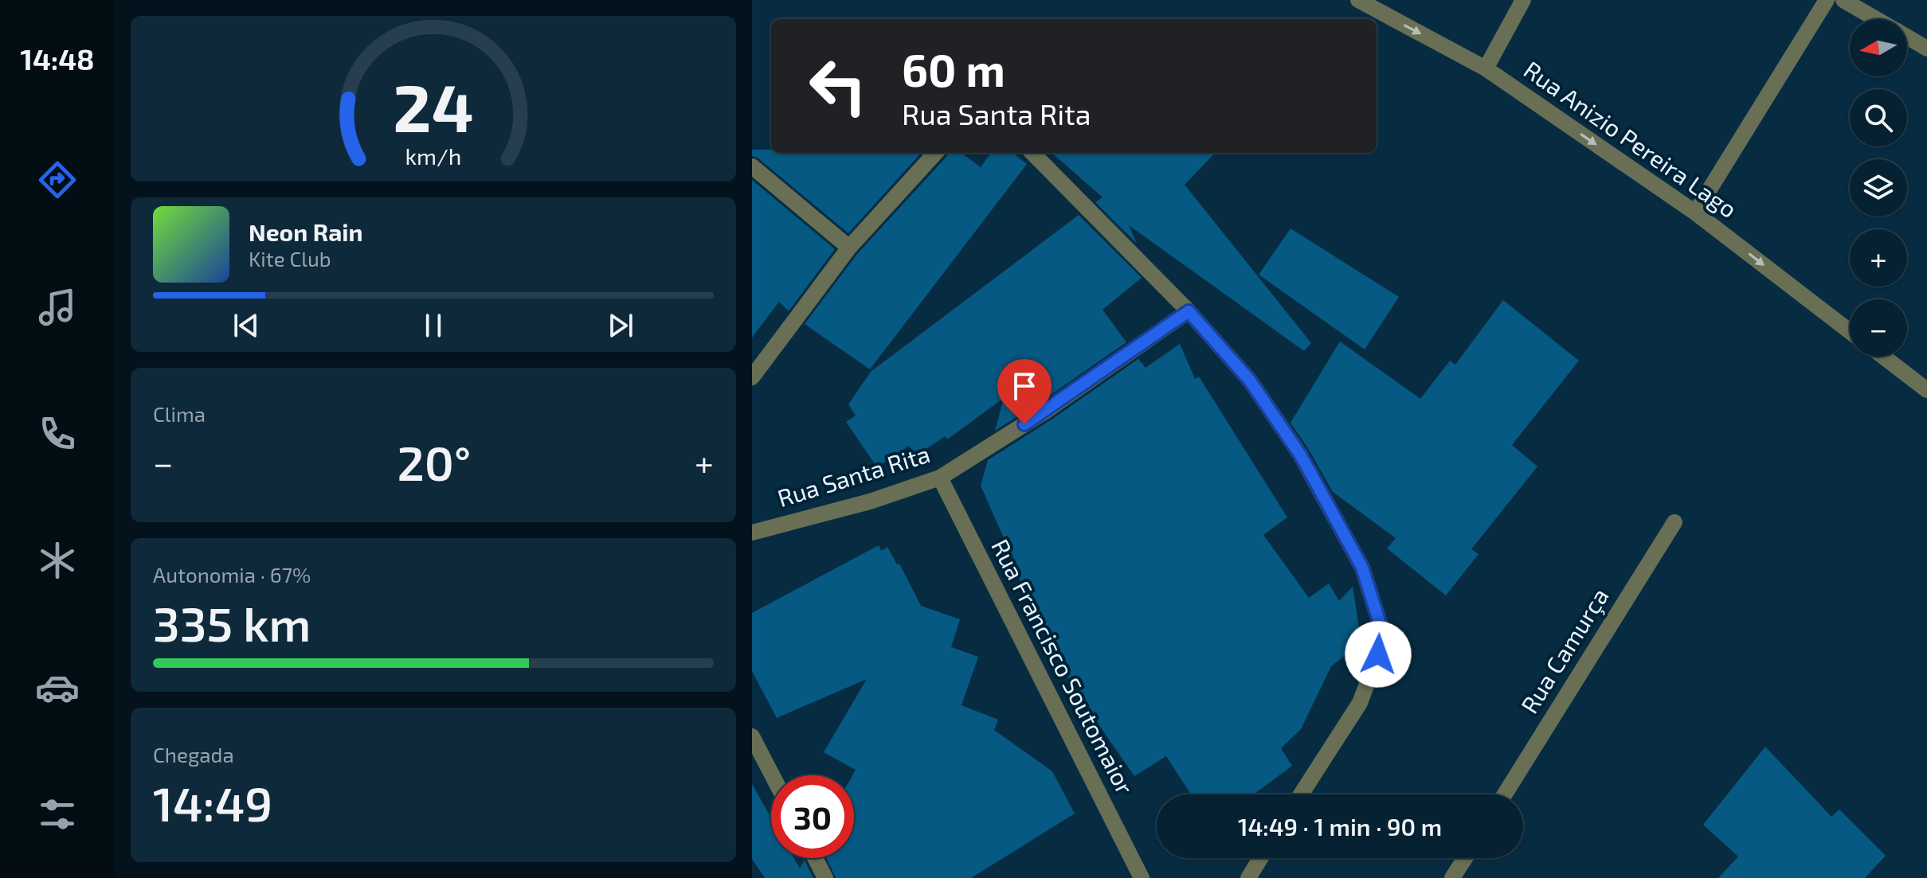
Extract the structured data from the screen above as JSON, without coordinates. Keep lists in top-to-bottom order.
{
  "streets": {
    "street": [
      "Rua Anizio Pereira Lago",
      "Rua Santa Rita",
      "Rua Camurça",
      "Rua Francisco Soutomaior"
    ]
  },
  "crossings": [
    ["Rua Santa Rita", "Rua Francisco Soutomaior"]
  ],
  "one_way": ["Rua Anizio Pereira Lago"],
  "north": "left",
  "page": {
    "tabs": "14:48",
    "map_buttons": ["+", "−"],
    "turn": ["60 m", "Rua Santa Rita"],
    "song": ["Neon Rain", "Kite Club"],
    "tile": [
      "Clima",
      ["Autonomia · 67%", "335 km"],
      ["Chegada", "14:49"]
    ],
    "heat": ["−", "20°", "+"],
    "limit": "30",
    "trip": "14:49 · 1 min · 90 m",
    "gauge": ["24", "km/h"]
  }
}
